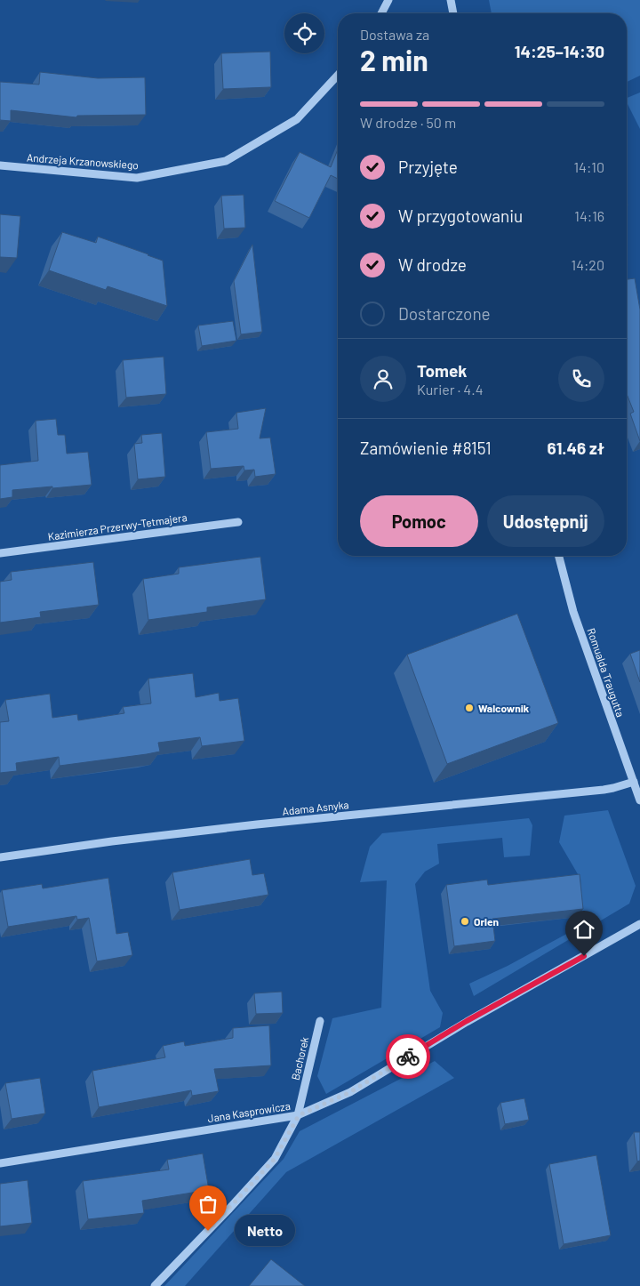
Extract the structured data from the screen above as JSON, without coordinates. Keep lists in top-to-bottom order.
{
  "streets": {
    "street": [
      "Andrzeja Krzanowskiego",
      "Kazimierza Przerwy-Tetmajera",
      "Romualda Traugutta",
      "Adama Asnyka",
      "Bachorek",
      "Jana Kasprowicza"
    ]
  },
  "crossings": [
    ["Romualda Traugutta", "Adama Asnyka"],
    ["Bachorek", "Jana Kasprowicza"]
  ],
  "places": ["Walcownik", "Orlen", "Netto"],
  "page": {
    "heading": ["2 min", "Dostawa za", "14:25–14:30"],
    "panel": [
      "Tomek",
      "Kurier · 4.4",
      "Zamówienie #8151",
      "61.46 zł"
    ],
    "bar": "W drodze · 50 m",
    "list": [
      ["Przyjęte", "14:10"],
      ["W przygotowaniu", "14:16"],
      ["W drodze", "14:20"],
      "Dostarczone"
    ],
    "buttons": ["Pomoc", "Udostępnij"],
    "bubble": "Netto"
  }
}
